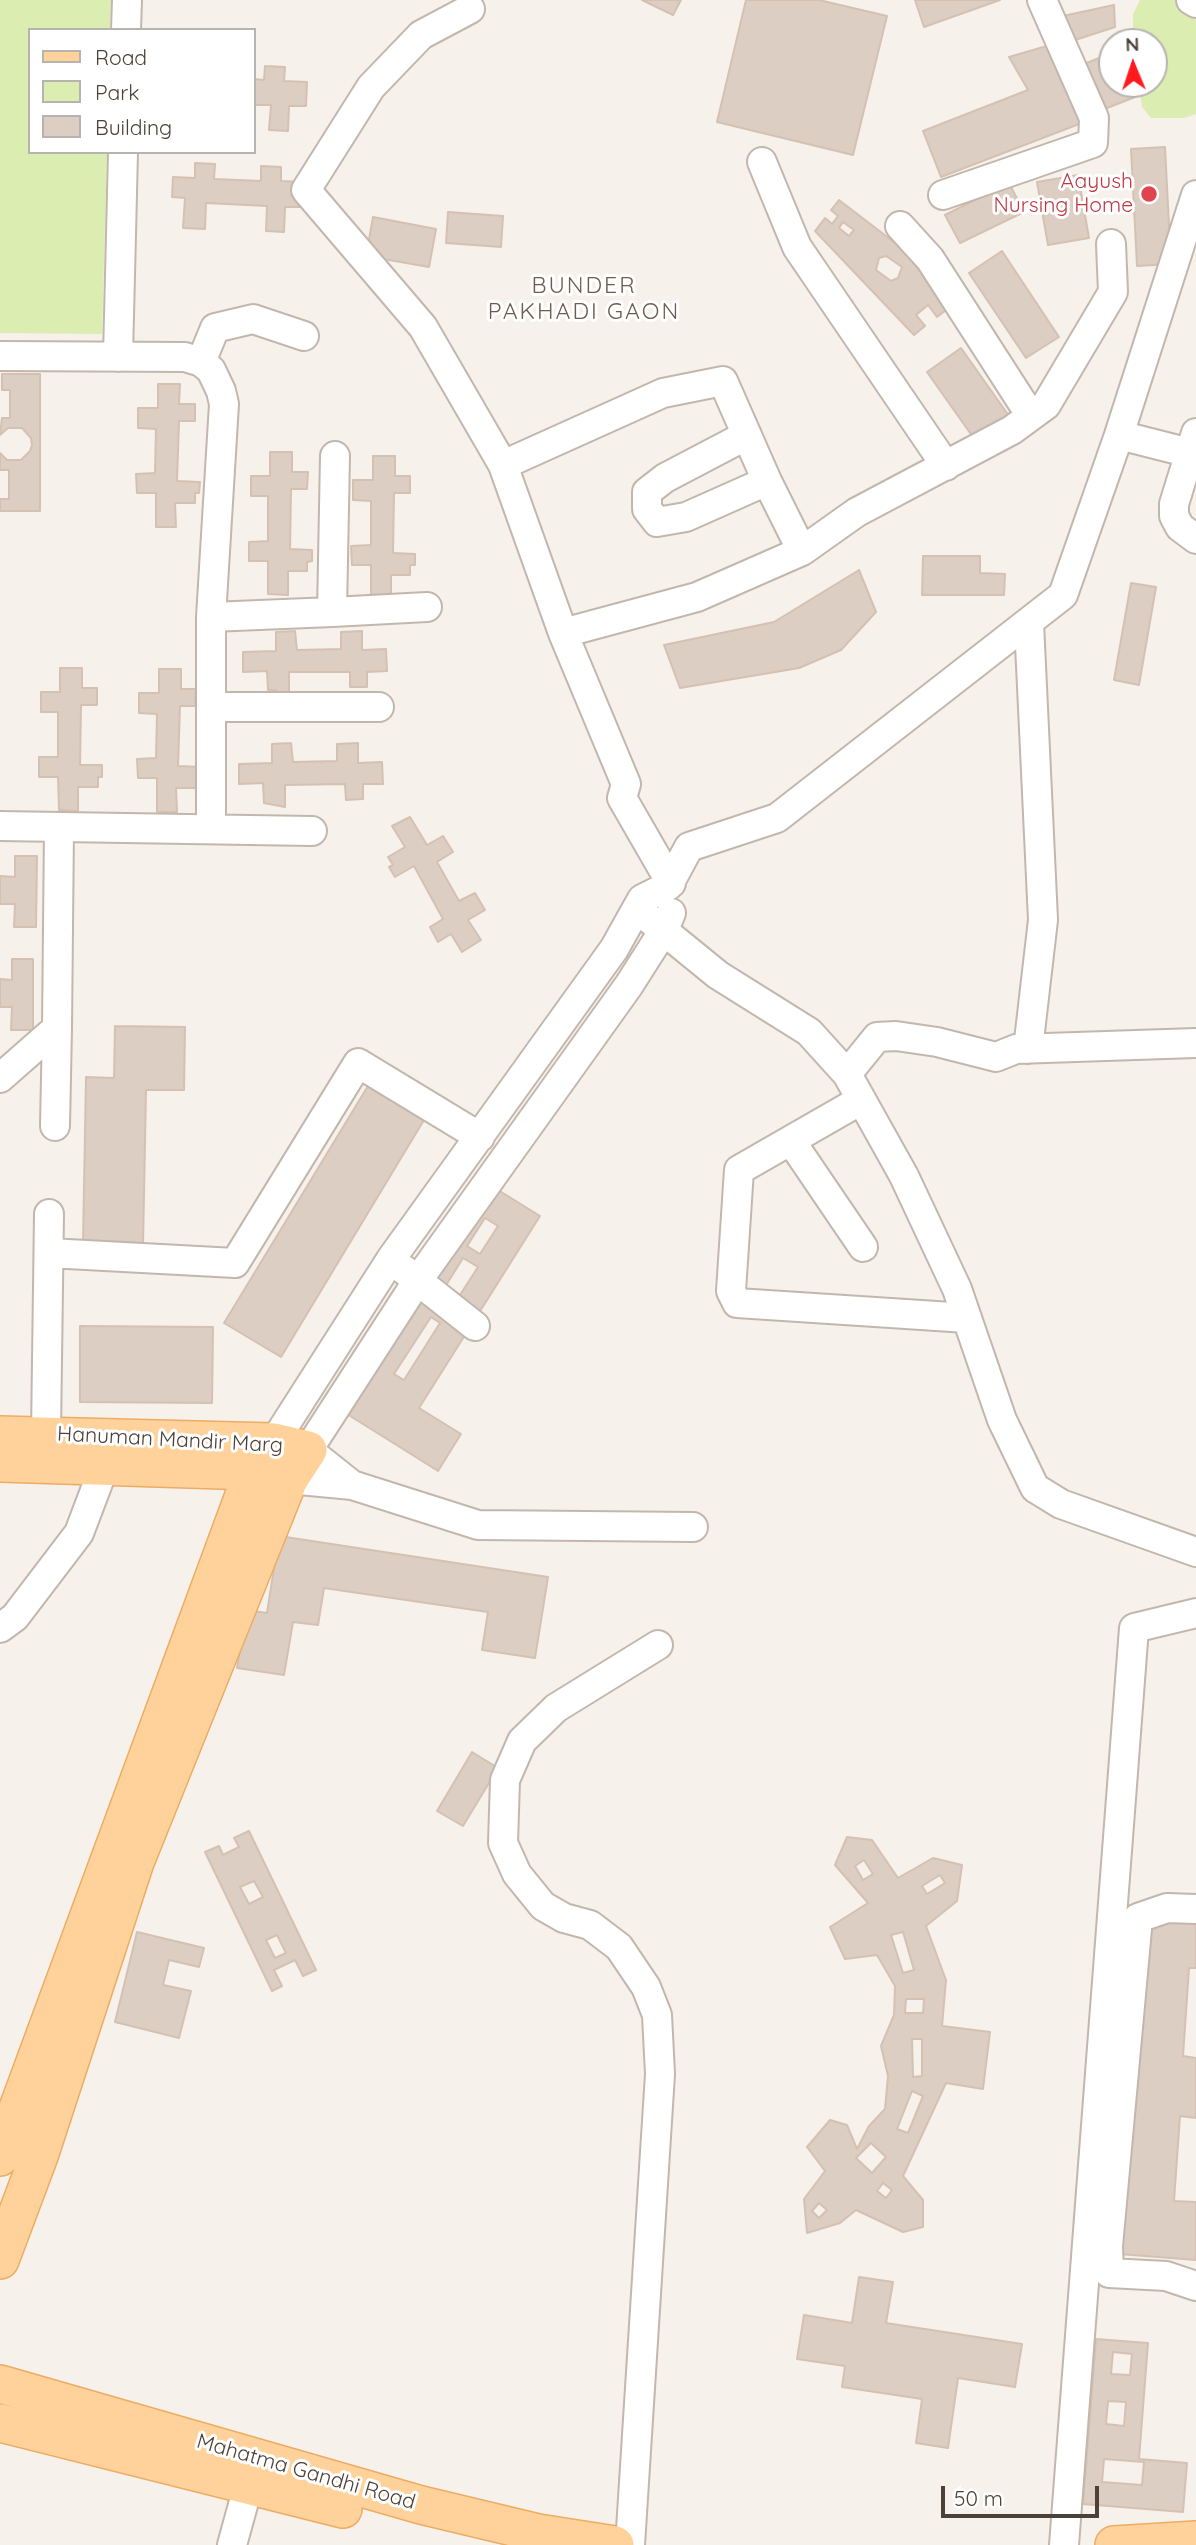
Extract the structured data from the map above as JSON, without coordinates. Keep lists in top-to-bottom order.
{
  "streets": {
    "main road": ["Hanuman Mandir Marg", "Mahatma Gandhi Road"]
  },
  "districts": ["BUNDER PAKHADI GAON"],
  "places": ["Aayush Nursing Home"],
  "legend": ["Road", "Park", "Building"],
  "scale_bar": "50 m",
  "north": "top"
}
